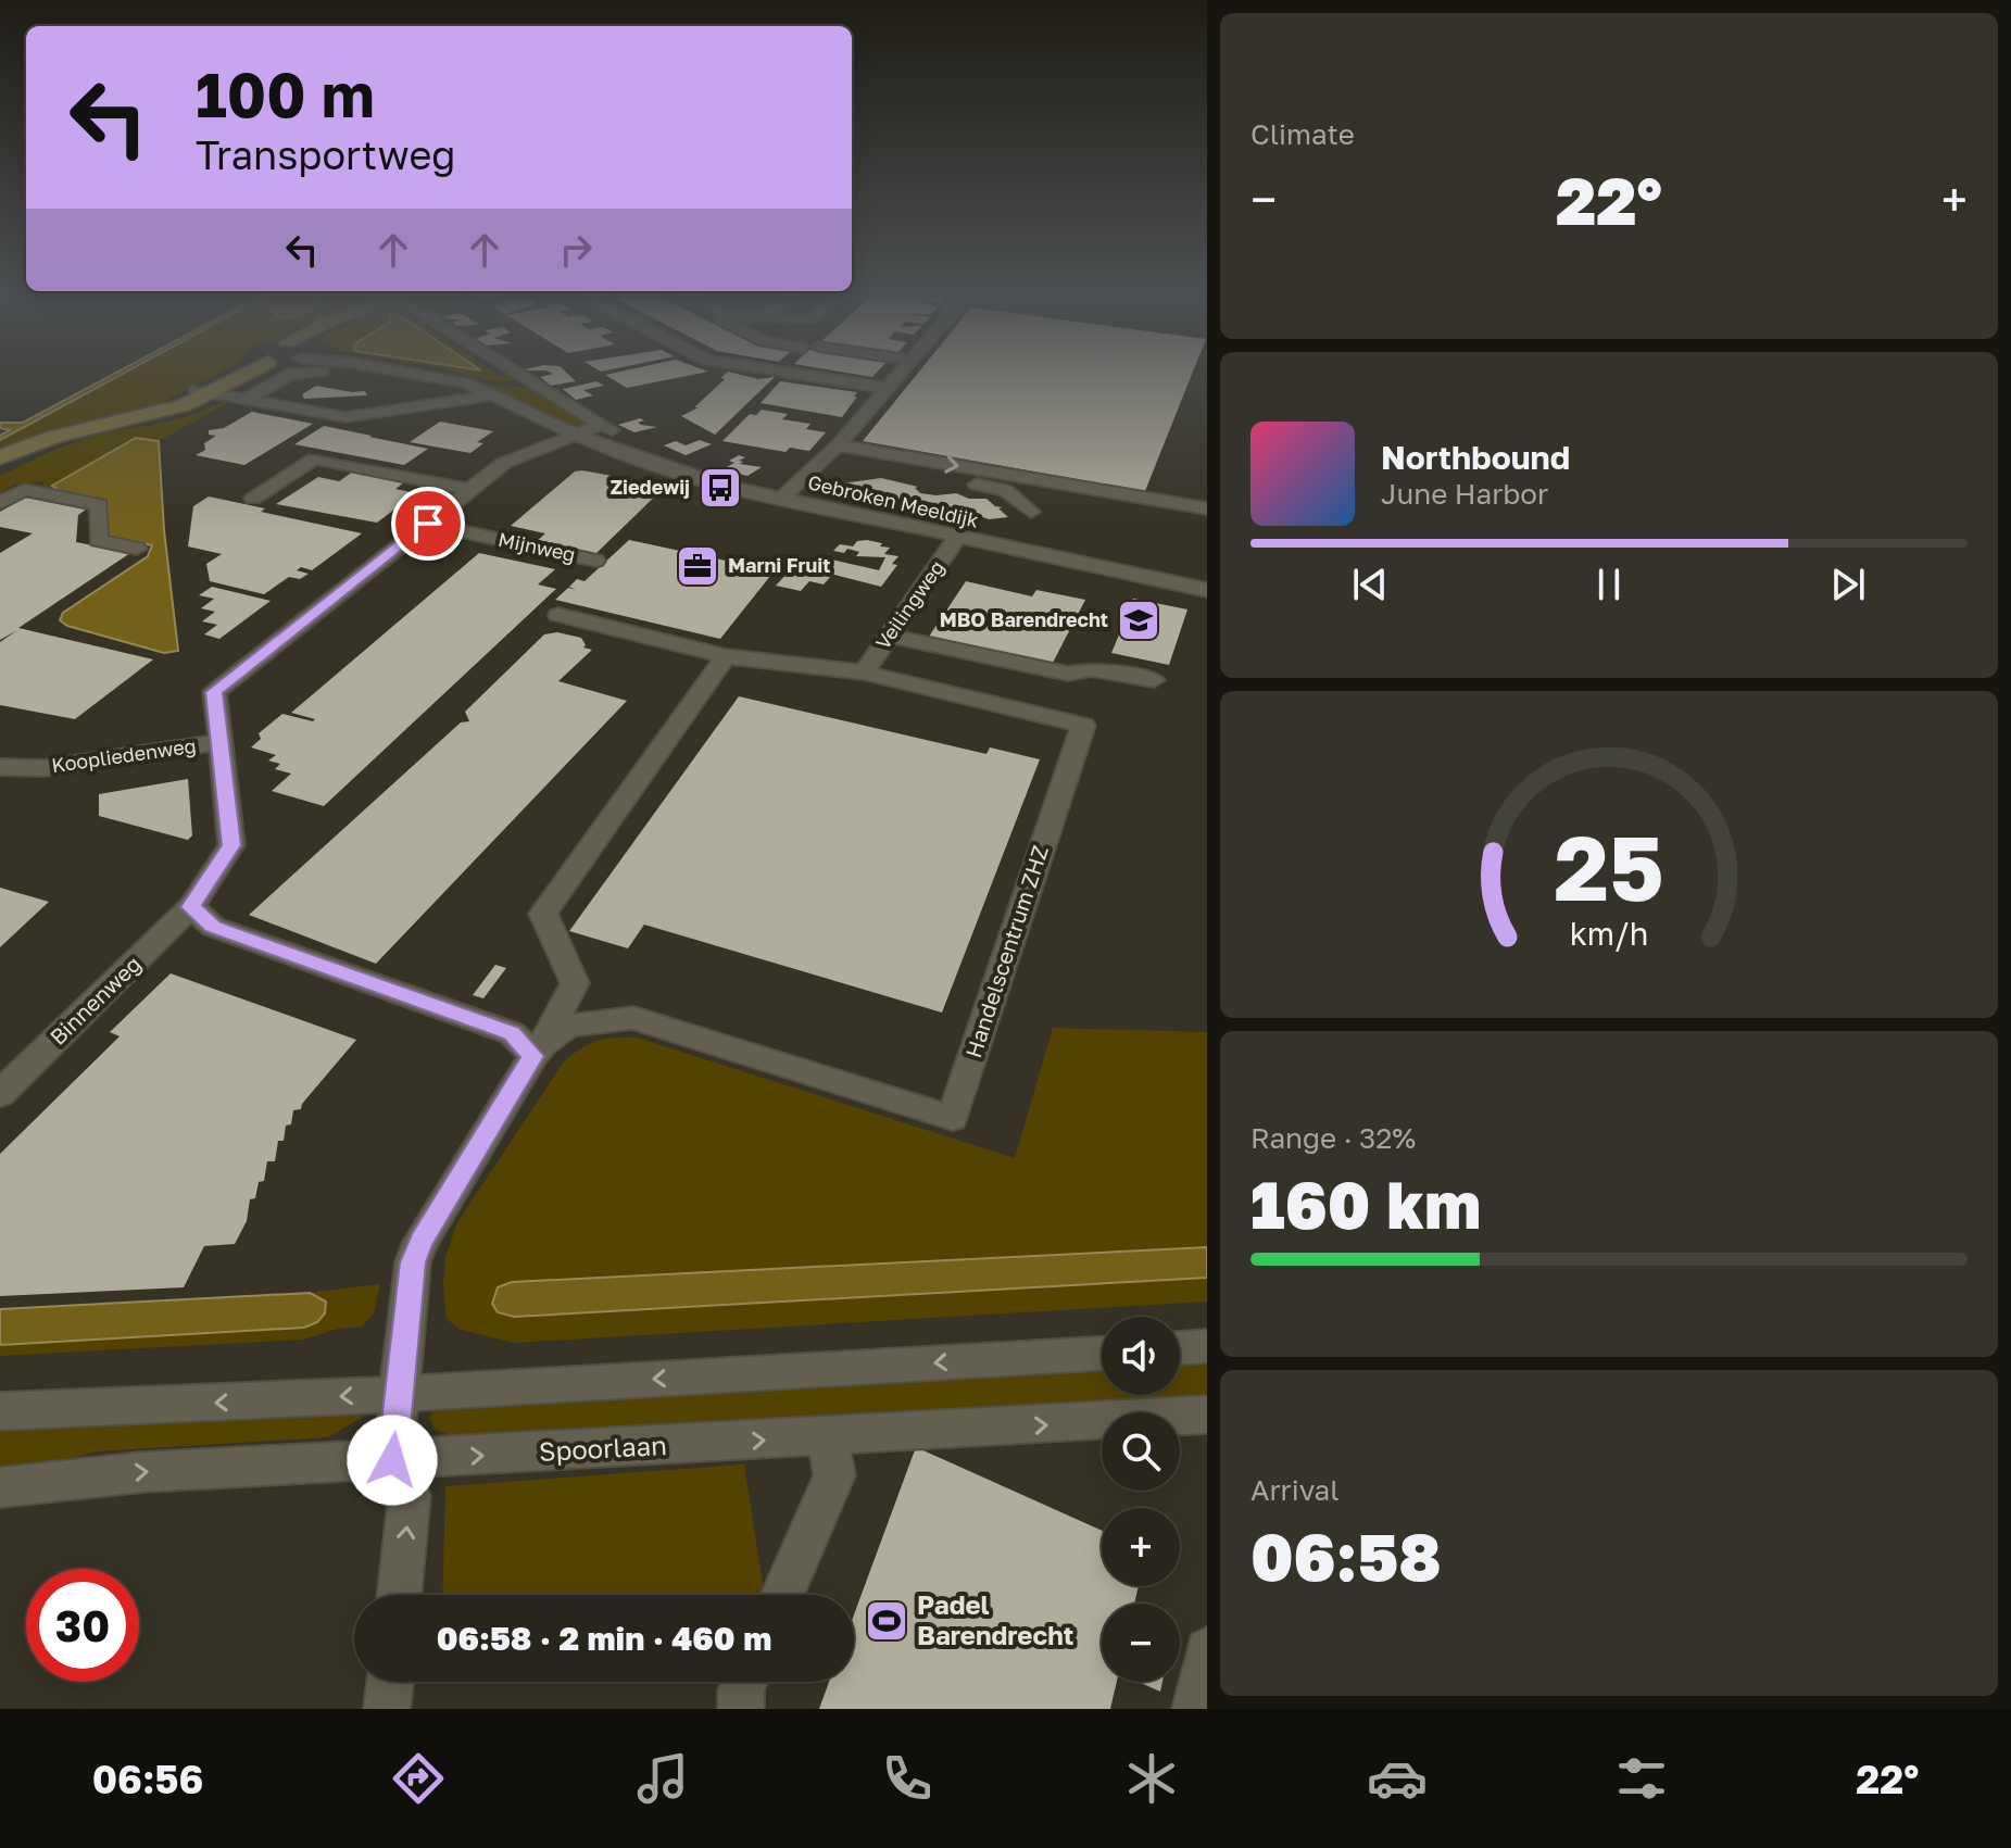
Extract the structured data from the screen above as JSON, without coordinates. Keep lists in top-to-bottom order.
{
  "streets": {
    "street": [
      "Gebroken Meeldijk",
      "Mijnweg",
      "Veilingweg",
      "Koopliedenweg",
      "Handelscentrum ZHZ",
      "Binnenweg",
      "Spoorlaan"
    ]
  },
  "crossings": [
    ["Gebroken Meeldijk", "Veilingweg"],
    ["Gebroken Meeldijk", "Koopliedenweg"],
    ["Mijnweg", "Koopliedenweg"],
    ["Veilingweg", "Handelscentrum ZHZ"],
    ["Koopliedenweg", "Binnenweg"]
  ],
  "places": {
    "bus stop": ["Ziedewij"],
    "office": ["Marni Fruit"],
    "school or university": ["MBO Barendrecht"],
    "sports": ["Padel Barendrecht"]
  },
  "page": {
    "tile": [
      "Climate",
      ["Range · 32%", "160 km"],
      ["Arrival", "06:58"]
    ],
    "turn": ["100 m", "Transportweg"],
    "heat": ["−", "22°", "+"],
    "song": ["Northbound", "June Harbor"],
    "map_buttons": ["+", "−"],
    "limit": "30",
    "trip": "06:58 · 2 min · 460 m",
    "tabs": ["06:56", "22°"],
    "gauge": ["25", "km/h"]
  }
}
